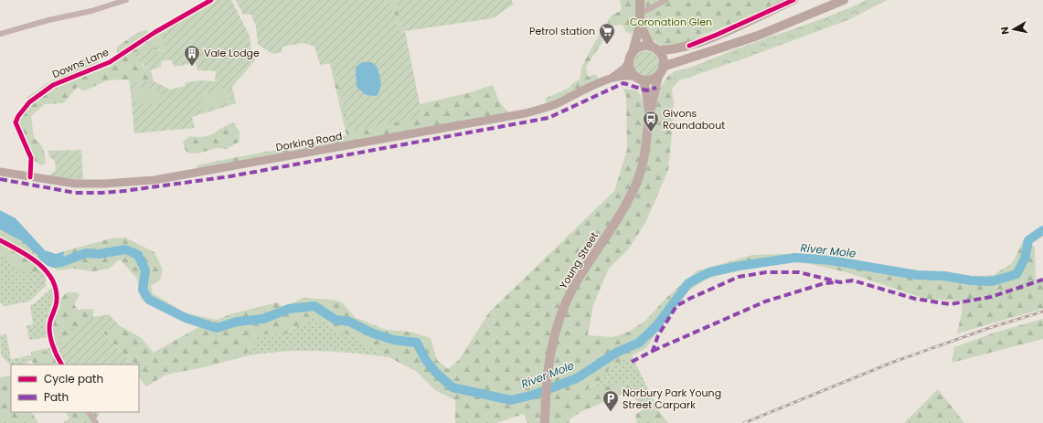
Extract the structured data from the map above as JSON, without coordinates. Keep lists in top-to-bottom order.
{
  "streets": {
    "main road": ["Dorking Road", "Young Street"],
    "street": ["Downs Lane"]
  },
  "crossings": [
    ["Downs Lane", "Dorking Road"],
    ["Dorking Road", "Young Street"]
  ],
  "water": ["River Mole"],
  "parks": ["Coronation Glen"],
  "places": {
    "supermarket": ["Petrol station"],
    "building": ["Vale Lodge"],
    "bus stop": ["Givons Roundabout"],
    "parking": ["Norbury Park Young Street Carpark"]
  },
  "legend": ["Cycle path", "Path"],
  "north": "left"
}
